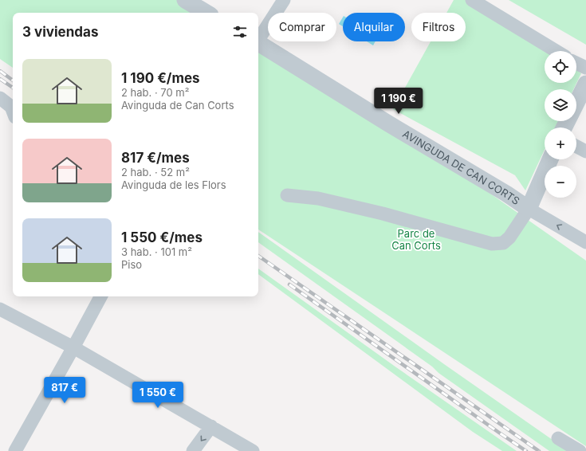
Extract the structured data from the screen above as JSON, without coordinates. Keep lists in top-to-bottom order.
{
  "streets": {
    "street": ["AVINGUDA DE CAN CORTS"]
  },
  "parks": ["Parc de Can Corts"],
  "page": {
    "chip": ["Comprar", "Alquilar", "Filtros"],
    "heading": "3 viviendas",
    "map_buttons": ["+", "−"],
    "list": [
      {
        "name": "1 190 €/mes",
        "note": "2 hab. · 70 m² · Avinguda de Can Corts"
      },
      {
        "name": "817 €/mes",
        "note": "2 hab. · 52 m² · Avinguda de les Flors"
      },
      {
        "name": "1 550 €/mes",
        "note": "3 hab. · 101 m² · Piso"
      }
    ],
    "price": ["1 190 €", "817 €", "1 550 €"]
  }
}
